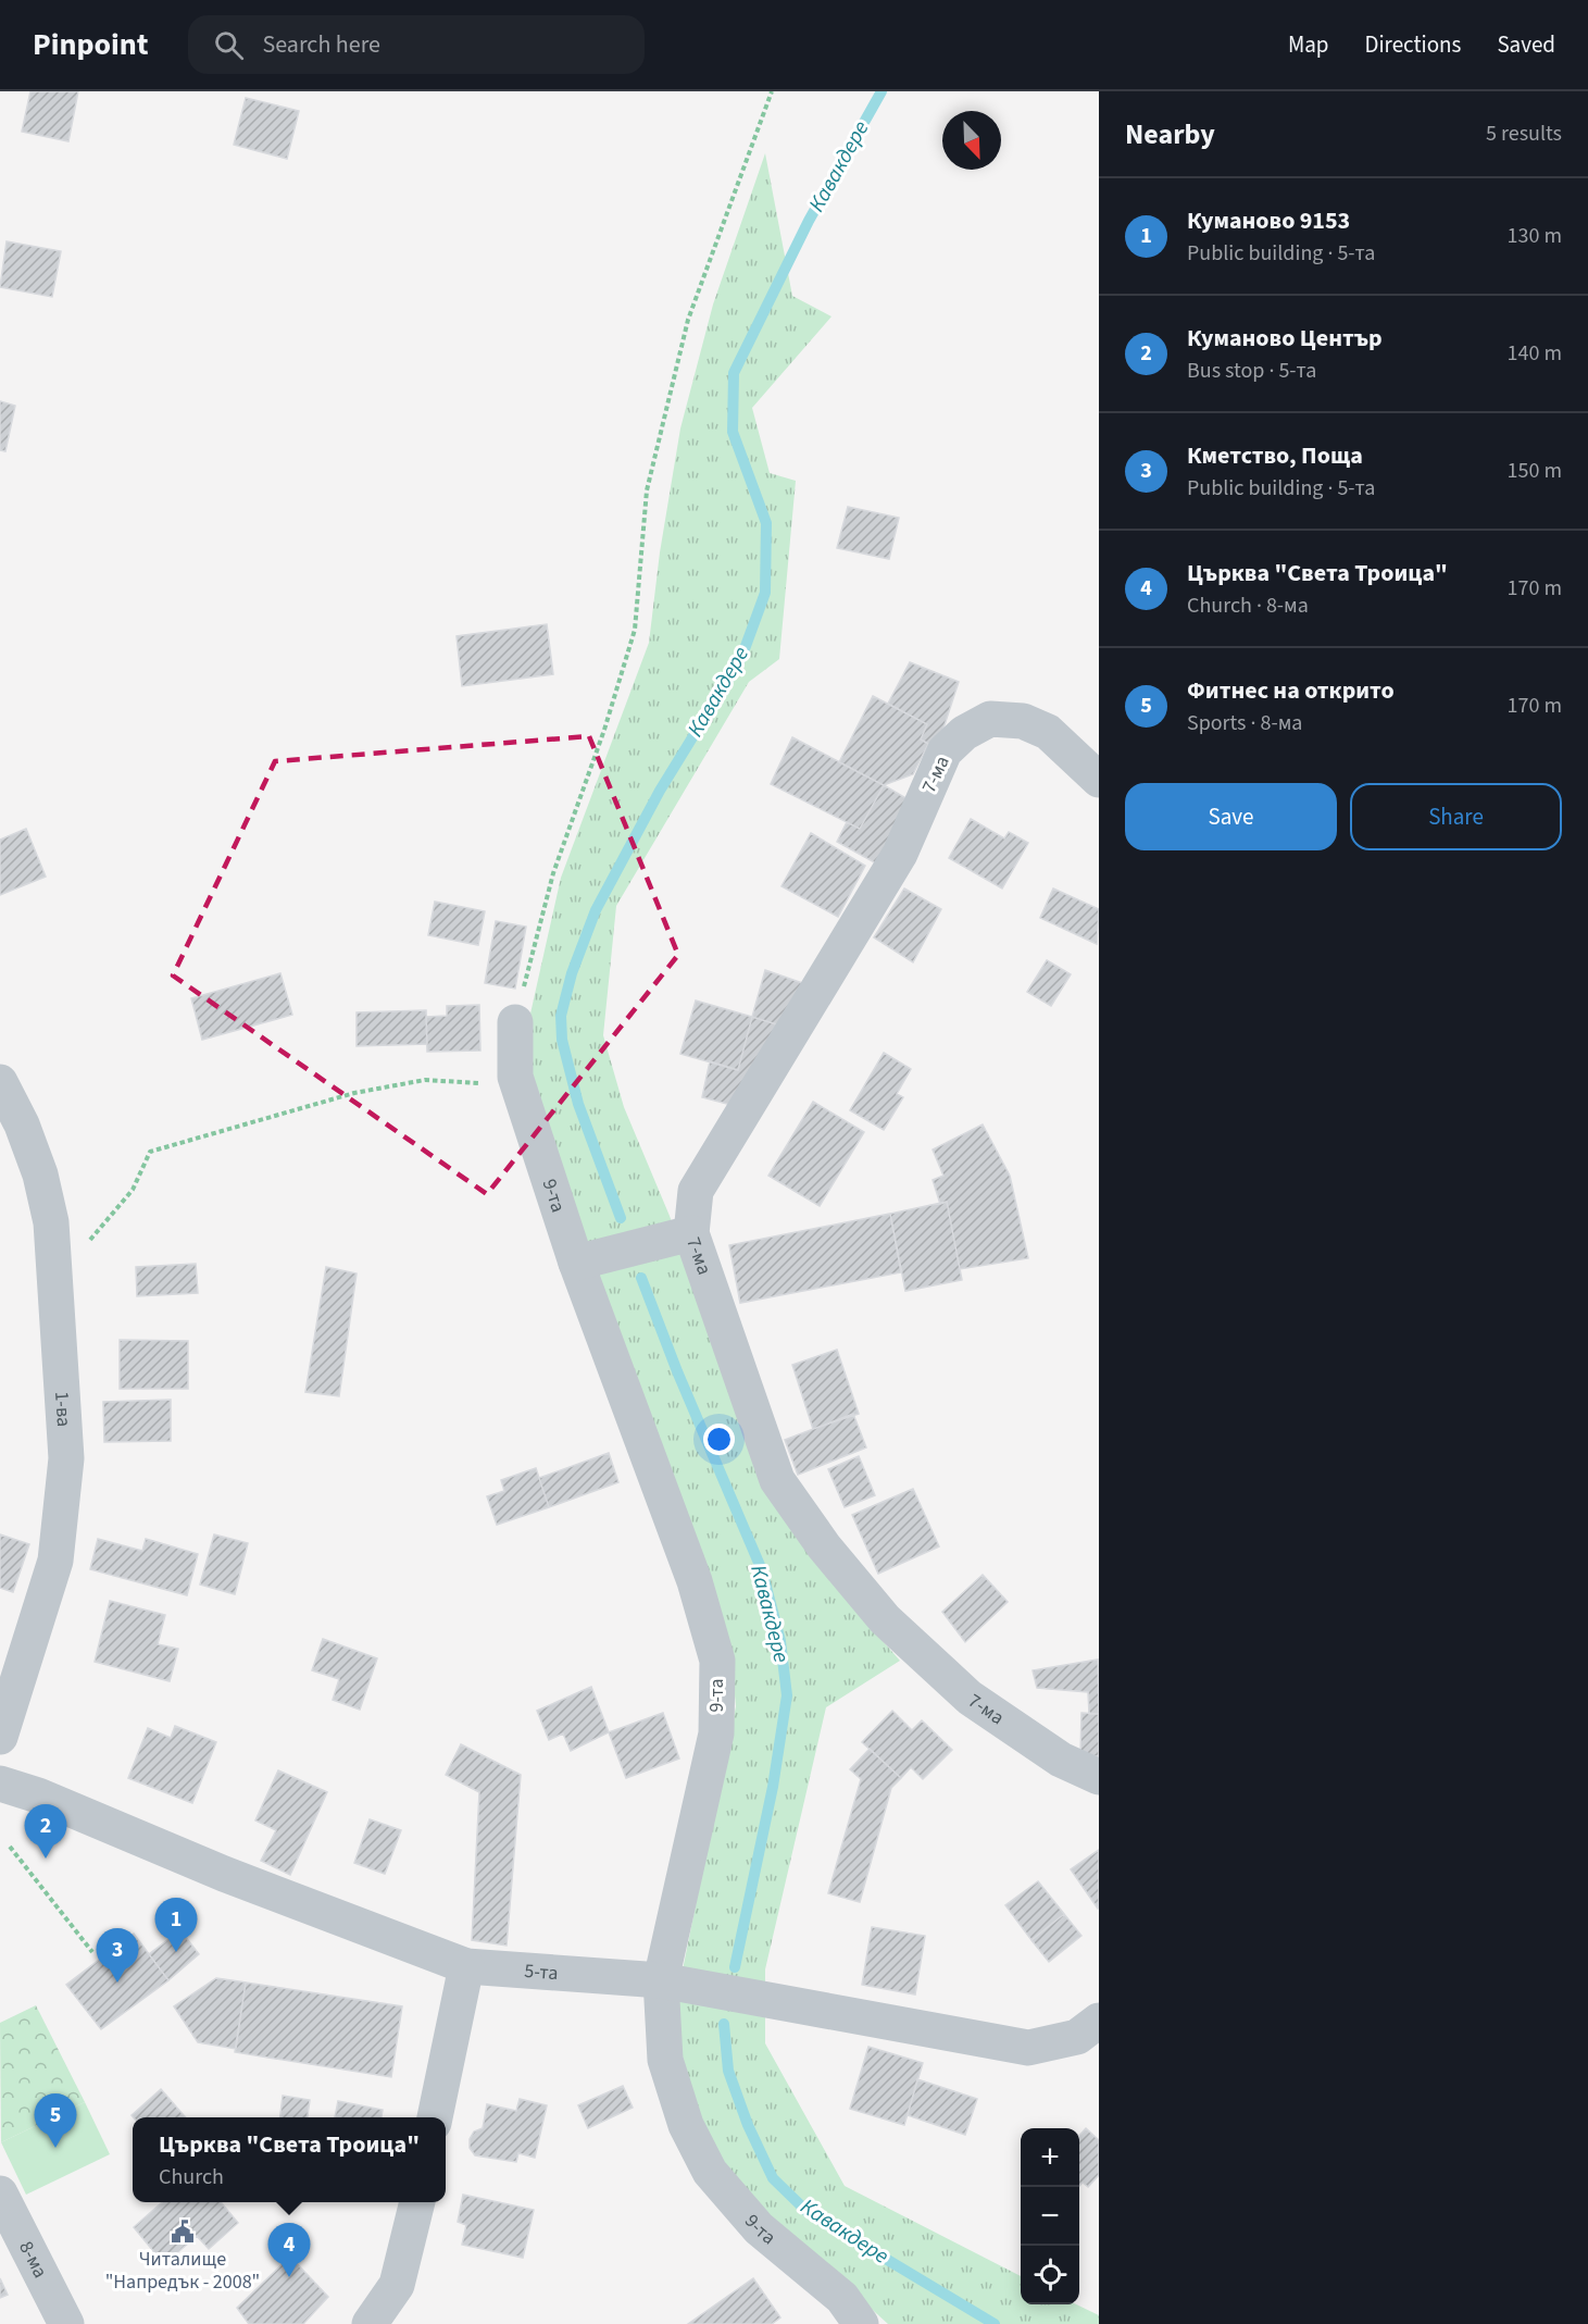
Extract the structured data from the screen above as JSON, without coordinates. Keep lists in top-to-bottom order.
{
  "streets": {
    "street": [
      "7-ма",
      "9-та",
      "1-ва",
      "5-та",
      "8-ма"
    ]
  },
  "crossings": [
    ["9-та", "5-та"]
  ],
  "water": ["Кавакдере"],
  "places": {
    "public building": ["Читалище \"Напредък - 2008\""]
  },
  "north": "bottom right",
  "page": {
    "header": "Pinpoint",
    "search": "Search here",
    "nav": ["Map", "Directions", "Saved"],
    "heading": ["Nearby", "5 results"],
    "list": [
      {
        "mark": "1",
        "name": "Куманово 9153",
        "note": "Public building · 5-та",
        "value": "130 m"
      },
      {
        "mark": "2",
        "name": "Куманово Център",
        "note": "Bus stop · 5-та",
        "value": "140 m"
      },
      {
        "mark": "3",
        "name": "Кметство, Поща",
        "note": "Public building · 5-та",
        "value": "150 m"
      },
      {
        "mark": "4",
        "name": "Църква \"Света Троица\"",
        "note": "Church · 8-ма",
        "value": "170 m"
      },
      {
        "mark": "5",
        "name": "Фитнес на открито",
        "note": "Sports · 8-ма",
        "value": "170 m"
      }
    ],
    "buttons": ["Save", "Share"],
    "pins": [
      "2",
      "1",
      "3",
      "5",
      "4"
    ],
    "popup": ["Църква \"Света Троица\"", "Church"],
    "map_buttons": ["+", "−"]
  }
}
